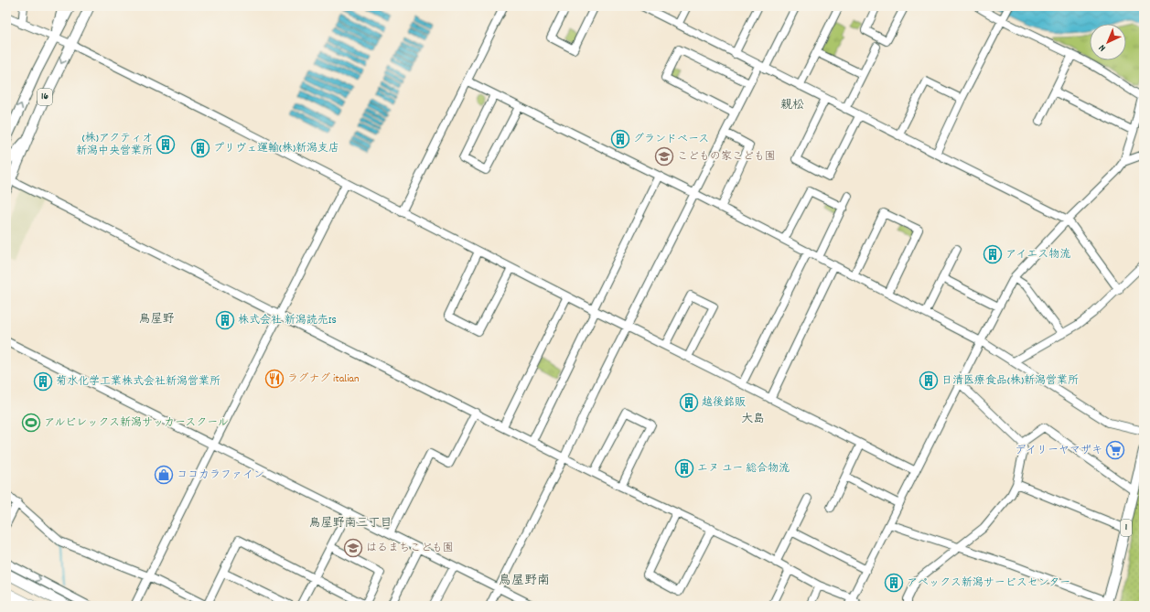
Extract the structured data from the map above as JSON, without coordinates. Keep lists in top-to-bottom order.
{
  "streets": {
    "main road": ["16", "1"]
  },
  "districts": [
    "親松",
    "鳥屋野",
    "大島",
    "鳥屋野南三丁目",
    "鳥屋野南"
  ],
  "places": {
    "building": [
      "グランドベース",
      "(株)アクティオ 新潟中央営業所",
      "プリヴェ運輸(株)新潟支店",
      "アイエス物流",
      "株式会社 新潟読売IS",
      "日清医療食品(株)新潟営業所",
      "菊水化学工業株式会社新潟営業所",
      "越後銘販",
      "エヌ ユー 総合物流",
      "アペックス新潟サービスセンター"
    ],
    "school or university": ["こどもの家こども園", "はるまちこども園"],
    "restaurant": ["ラグナグ italian"],
    "sports": ["アルビレックス新潟サッカースクール"],
    "supermarket": ["デイリーヤマザキ"],
    "shop": ["ココカラファイン"]
  },
  "north": "bottom left"
}
